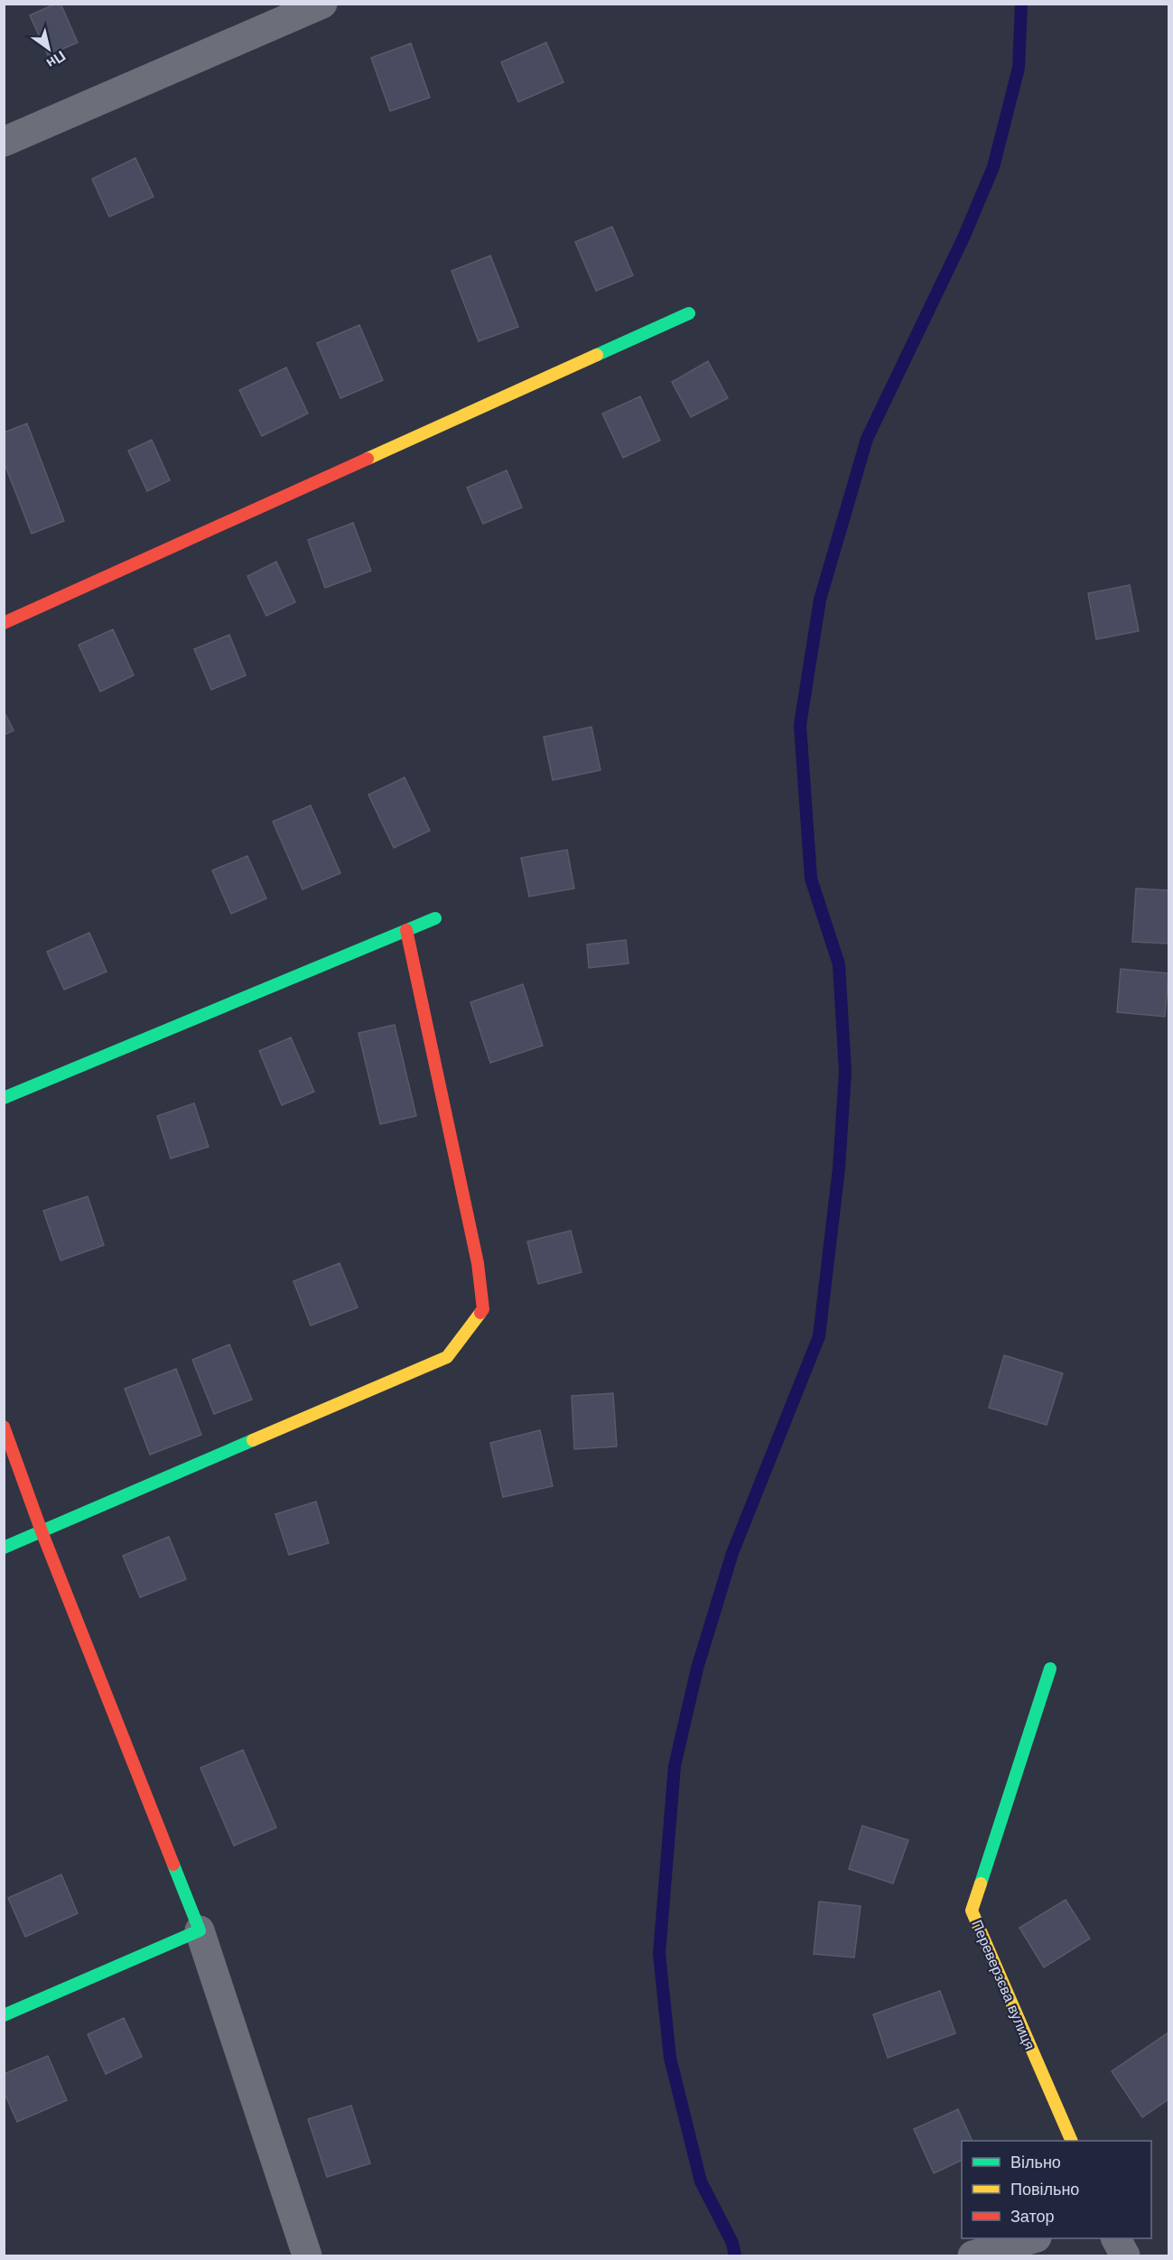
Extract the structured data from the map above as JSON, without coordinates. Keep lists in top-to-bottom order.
{
  "streets": {
    "street": ["Переверзєва вулиця"]
  },
  "legend": ["Вільно", "Повільно", "Затор"],
  "north": "bottom right"
}
